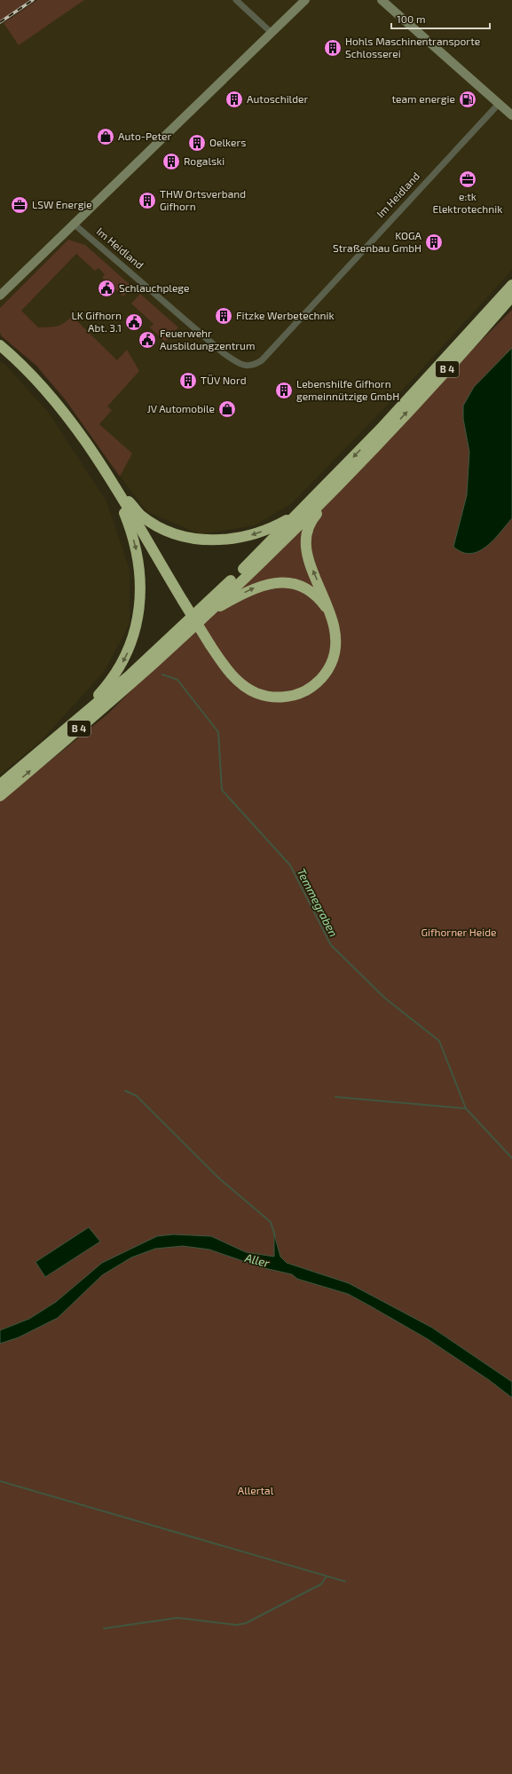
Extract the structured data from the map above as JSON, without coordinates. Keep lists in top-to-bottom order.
{
  "streets": {
    "highway": ["B 4"],
    "street": ["Im Heidland"]
  },
  "water": ["Temmegraben", "Aller"],
  "parks": ["Gifhorner Heide", "Allertal"],
  "places": {
    "building": [
      "Hohls Maschinentransporte Schlosserei",
      "Autoschilder",
      "Oelkers",
      "Rogalski",
      "THW Ortsverband Gifhorn",
      "KOGA Straßenbau GmbH",
      "Fitzke Werbetechnik",
      "TÜV Nord",
      "Lebenshilfe Gifhorn gemeinnützige GmbH"
    ],
    "fuel station": ["team energie"],
    "shop": ["Auto-Peter", "JV Automobile"],
    "office": ["e:tk Elektrotechnik", "LSW Energie"],
    "public building": ["Schlauchplege", "LK Gifhorn Abt. 3.1", "Feuerwehr Ausbildungzentrum"]
  },
  "scale_bar": "100 m"
}
